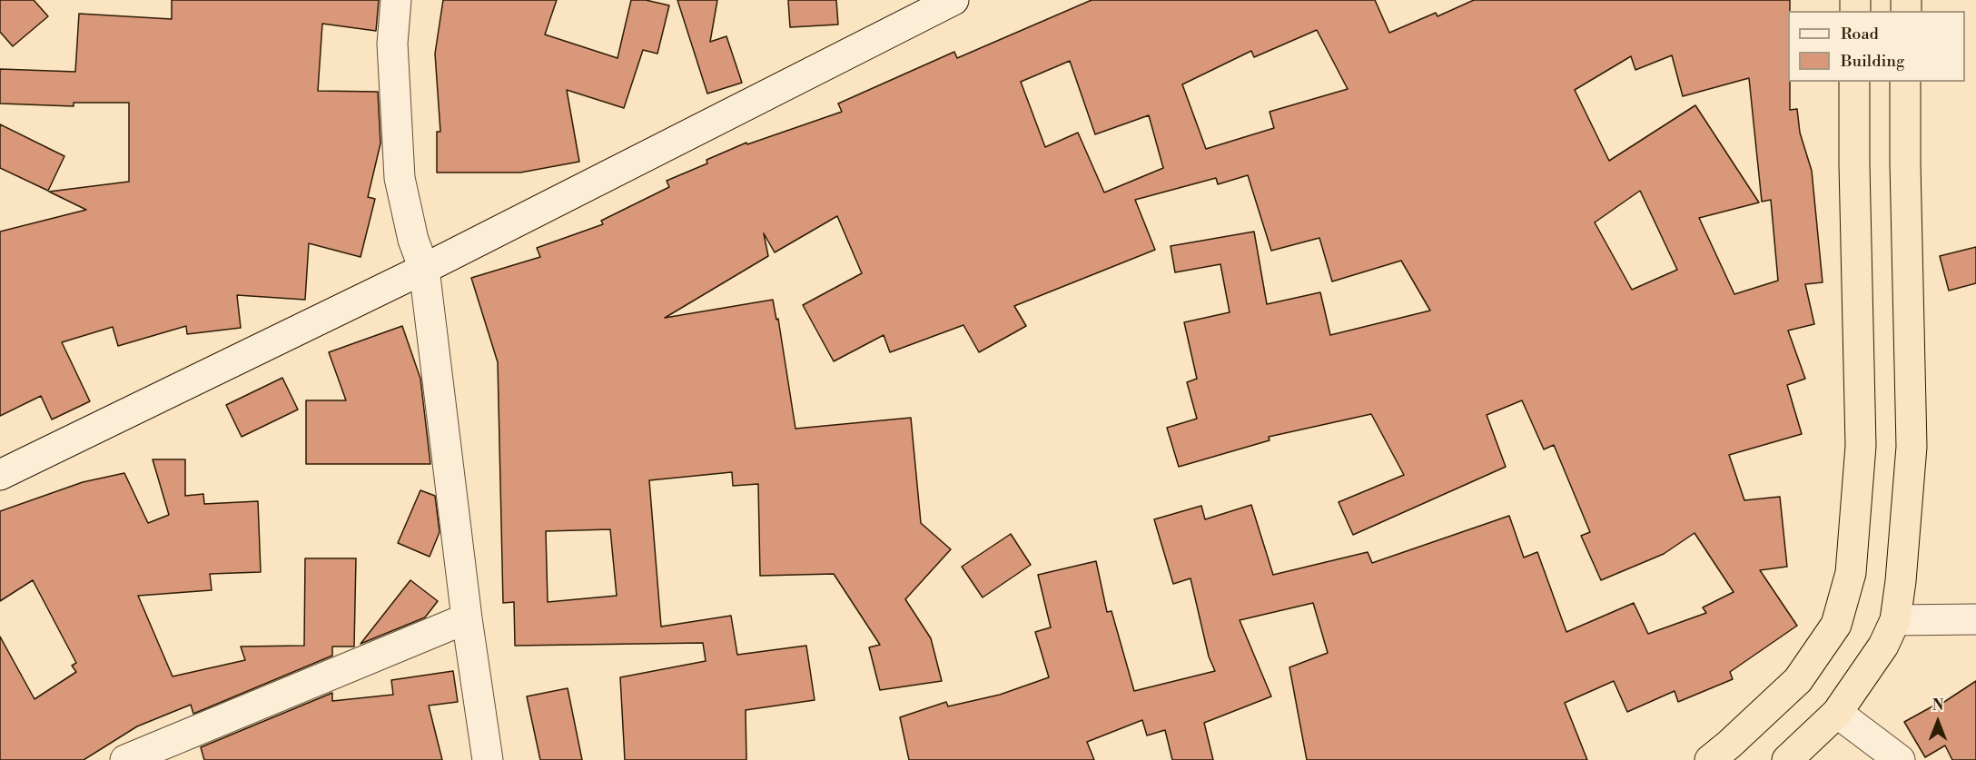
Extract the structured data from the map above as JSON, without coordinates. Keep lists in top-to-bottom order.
{
  "legend": ["Road", "Building"],
  "north": "top"
}
